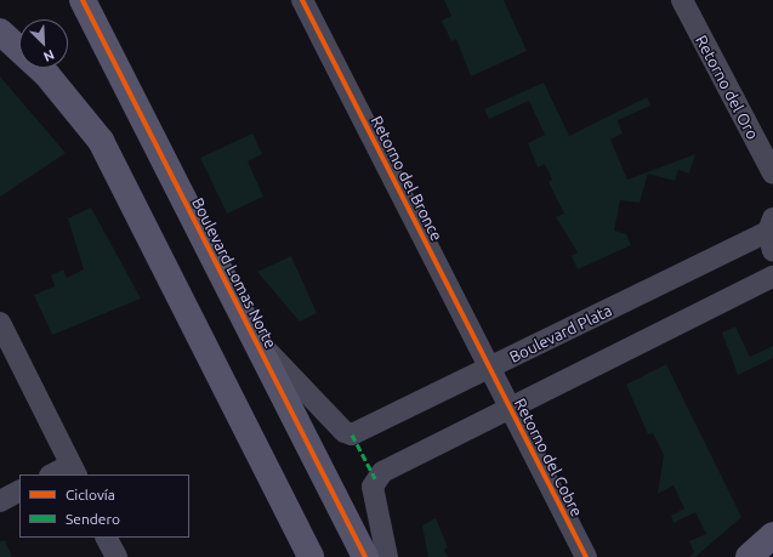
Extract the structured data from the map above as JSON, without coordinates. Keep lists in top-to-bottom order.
{
  "streets": {
    "street": [
      "Retorno del Oro",
      "Retorno del Bronce",
      "Boulevard Lomas Norte",
      "Boulevard Plata",
      "Retorno del Cobre"
    ]
  },
  "crossings": [
    ["Retorno del Bronce", "Boulevard Plata"],
    ["Retorno del Bronce", "Retorno del Cobre"],
    ["Boulevard Lomas Norte", "Boulevard Plata"],
    ["Boulevard Plata", "Retorno del Cobre"]
  ],
  "legend": ["Ciclovía", "Sendero"],
  "north": "bottom right"
}
